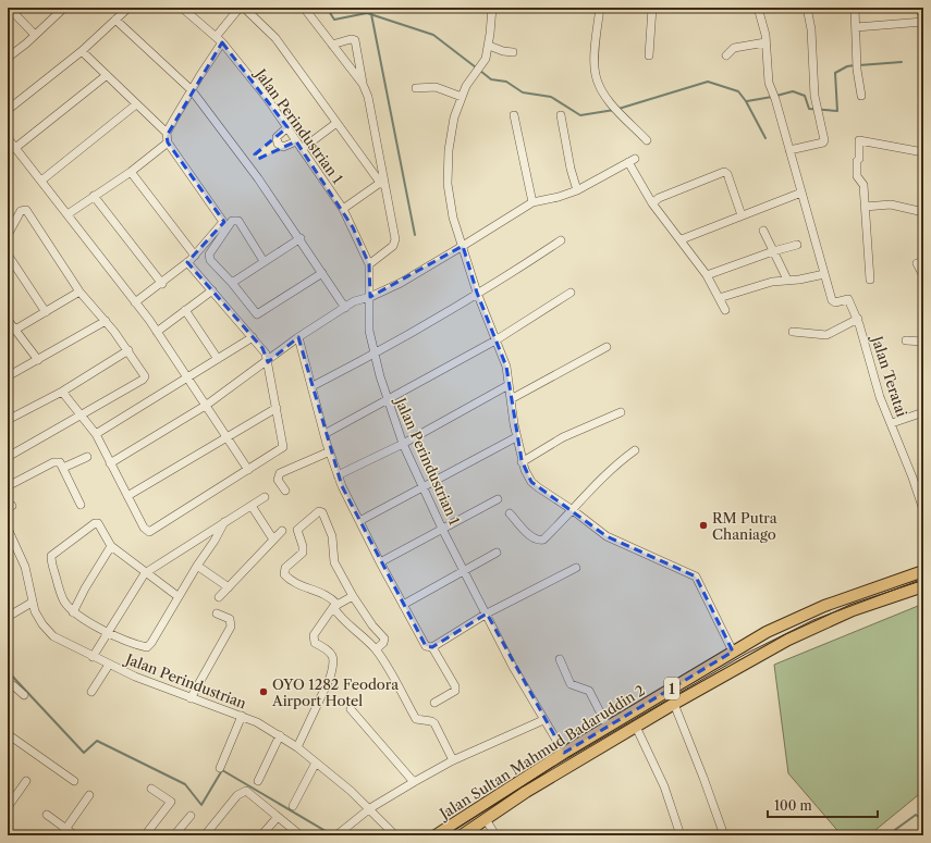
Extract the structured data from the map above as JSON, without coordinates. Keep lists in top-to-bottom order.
{
  "streets": {
    "highway": ["1", "Jalan Sultan Mahmud Badaruddin 2"],
    "street": ["Jalan Perindustrian 1", "Jalan Teratai", "Jalan Perindustrian"]
  },
  "crossings": [
    ["Jalan Perindustrian 1", "Jalan Sultan Mahmud Badaruddin 2"]
  ],
  "places": ["RM Putra Chaniago", "OYO 1282 Feodora Airport Hotel"],
  "scale_bar": "100 m"
}
